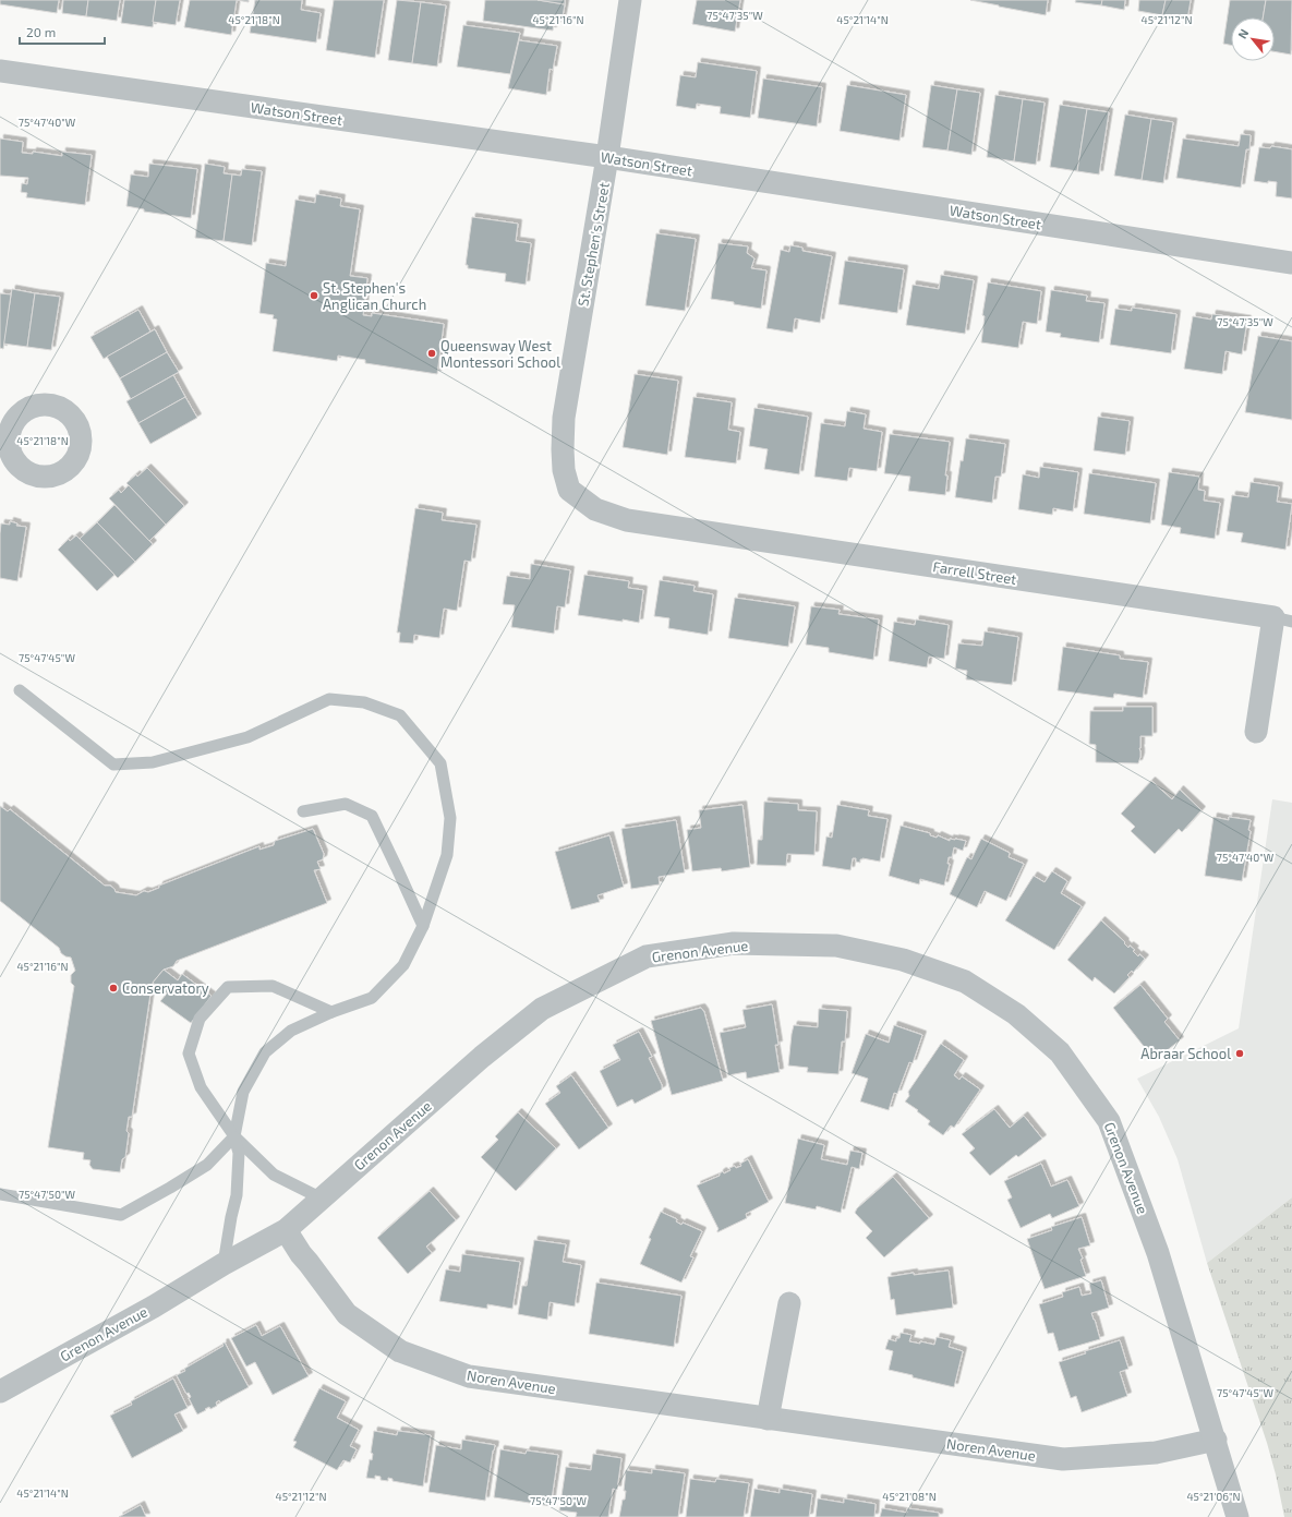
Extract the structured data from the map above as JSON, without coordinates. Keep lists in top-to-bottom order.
{
  "streets": {
    "street": [
      "Watson Street",
      "St. Stephen's Street",
      "Farrell Street",
      "Grenon Avenue",
      "Noren Avenue"
    ]
  },
  "crossings": [
    ["Watson Street", "St. Stephen's Street"],
    ["St. Stephen's Street", "Farrell Street"],
    ["Grenon Avenue", "Noren Avenue"]
  ],
  "places": [
    "St. Stephen's Anglican Church",
    "Queensway West Montessori School",
    "Conservatory",
    "Abraar School"
  ],
  "scale_bar": "20 m",
  "north": "top left",
  "coordinates": [
    "75°47'35\"W",
    "45°21'18\"N",
    "45°21'16\"N",
    "45°21'14\"N",
    "45°21'12\"N",
    "75°47'40\"W",
    "75°47'45\"W",
    "75°47'50\"W",
    "45°21'08\"N",
    "45°21'06\"N"
  ]
}
